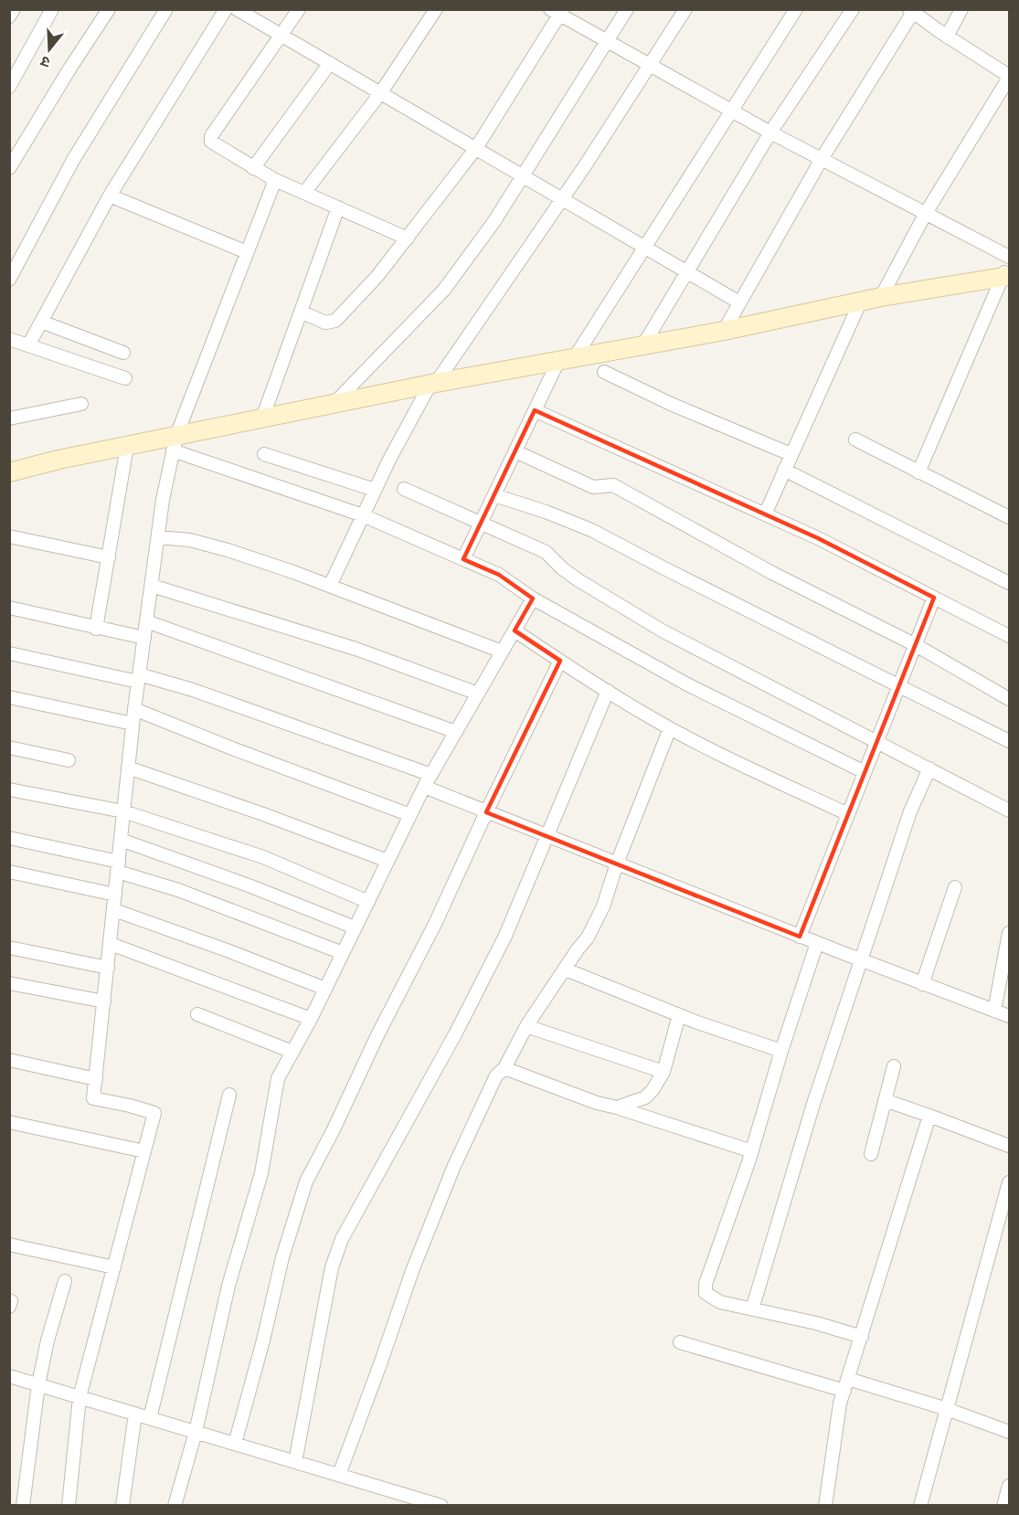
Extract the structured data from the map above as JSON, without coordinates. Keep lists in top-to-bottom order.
{
  "north": "bottom"
}
